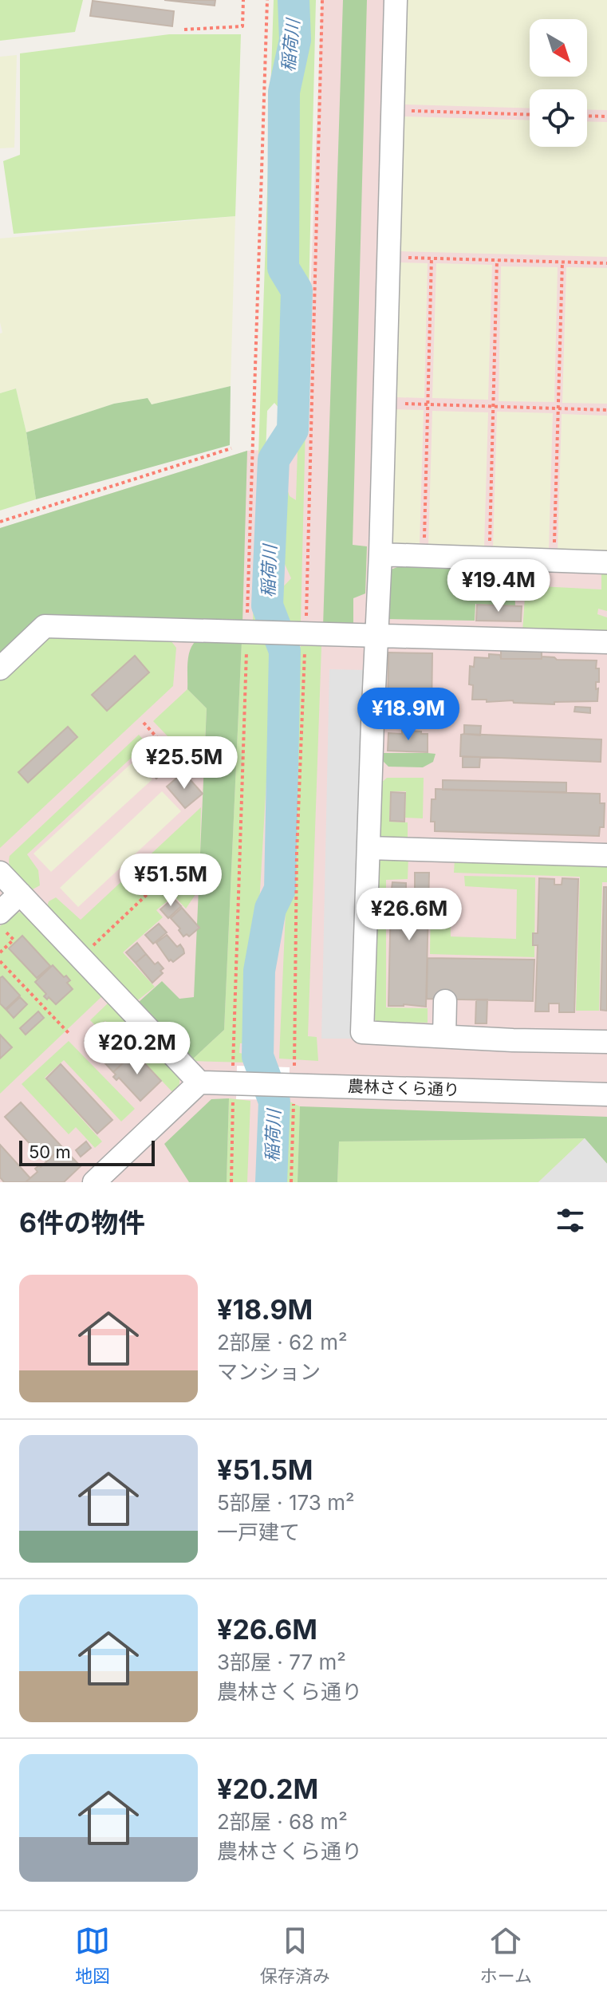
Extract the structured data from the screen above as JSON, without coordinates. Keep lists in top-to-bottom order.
{
  "streets": {
    "street": ["農林さくら通り"]
  },
  "water": ["稲荷川"],
  "scale_bar": "50 m",
  "north": "bottom right",
  "page": {
    "price": [
      "¥19.4M",
      "¥18.9M",
      "¥25.5M",
      "¥51.5M",
      "¥26.6M",
      "¥20.2M"
    ],
    "scale": "50 m",
    "heading": "6件の物件",
    "list": [
      {
        "name": "¥18.9M",
        "note": "2部屋 · 62 m² · マンション"
      },
      {
        "name": "¥51.5M",
        "note": "5部屋 · 173 m² · 一戸建て"
      },
      {
        "name": "¥26.6M",
        "note": "3部屋 · 77 m² · 農林さくら通り"
      },
      {
        "name": "¥20.2M",
        "note": "2部屋 · 68 m² · 農林さくら通り"
      }
    ],
    "tabs": ["地図", "保存済み", "ホーム"]
  }
}
